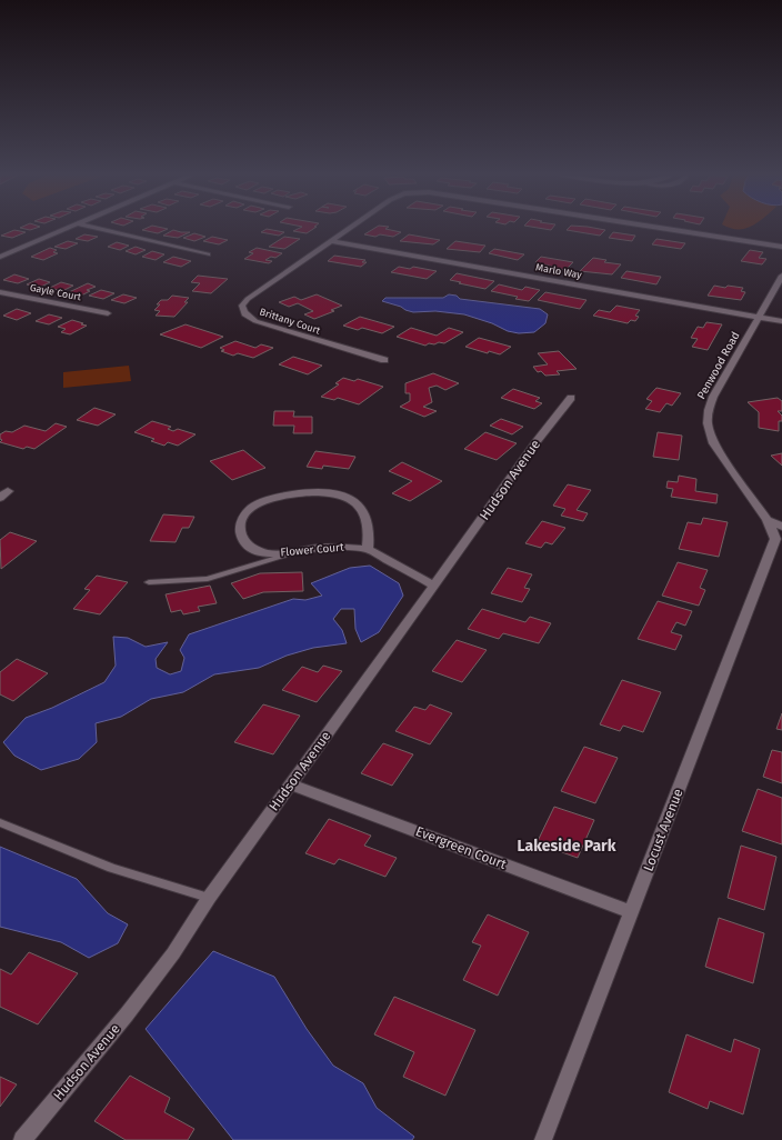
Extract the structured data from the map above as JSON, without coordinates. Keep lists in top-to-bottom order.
{
  "streets": {
    "street": [
      "Marlo Way",
      "Gayle Court",
      "Brittany Court",
      "Penwood Road",
      "Hudson Avenue",
      "Flower Court",
      "Locust Avenue",
      "Evergreen Court"
    ]
  },
  "crossings": [
    ["Marlo Way", "Brittany Court"],
    ["Marlo Way", "Penwood Road"],
    ["Penwood Road", "Locust Avenue"],
    ["Hudson Avenue", "Flower Court"],
    ["Hudson Avenue", "Evergreen Court"],
    ["Locust Avenue", "Evergreen Court"]
  ],
  "districts": ["Lakeside Park"]
}
